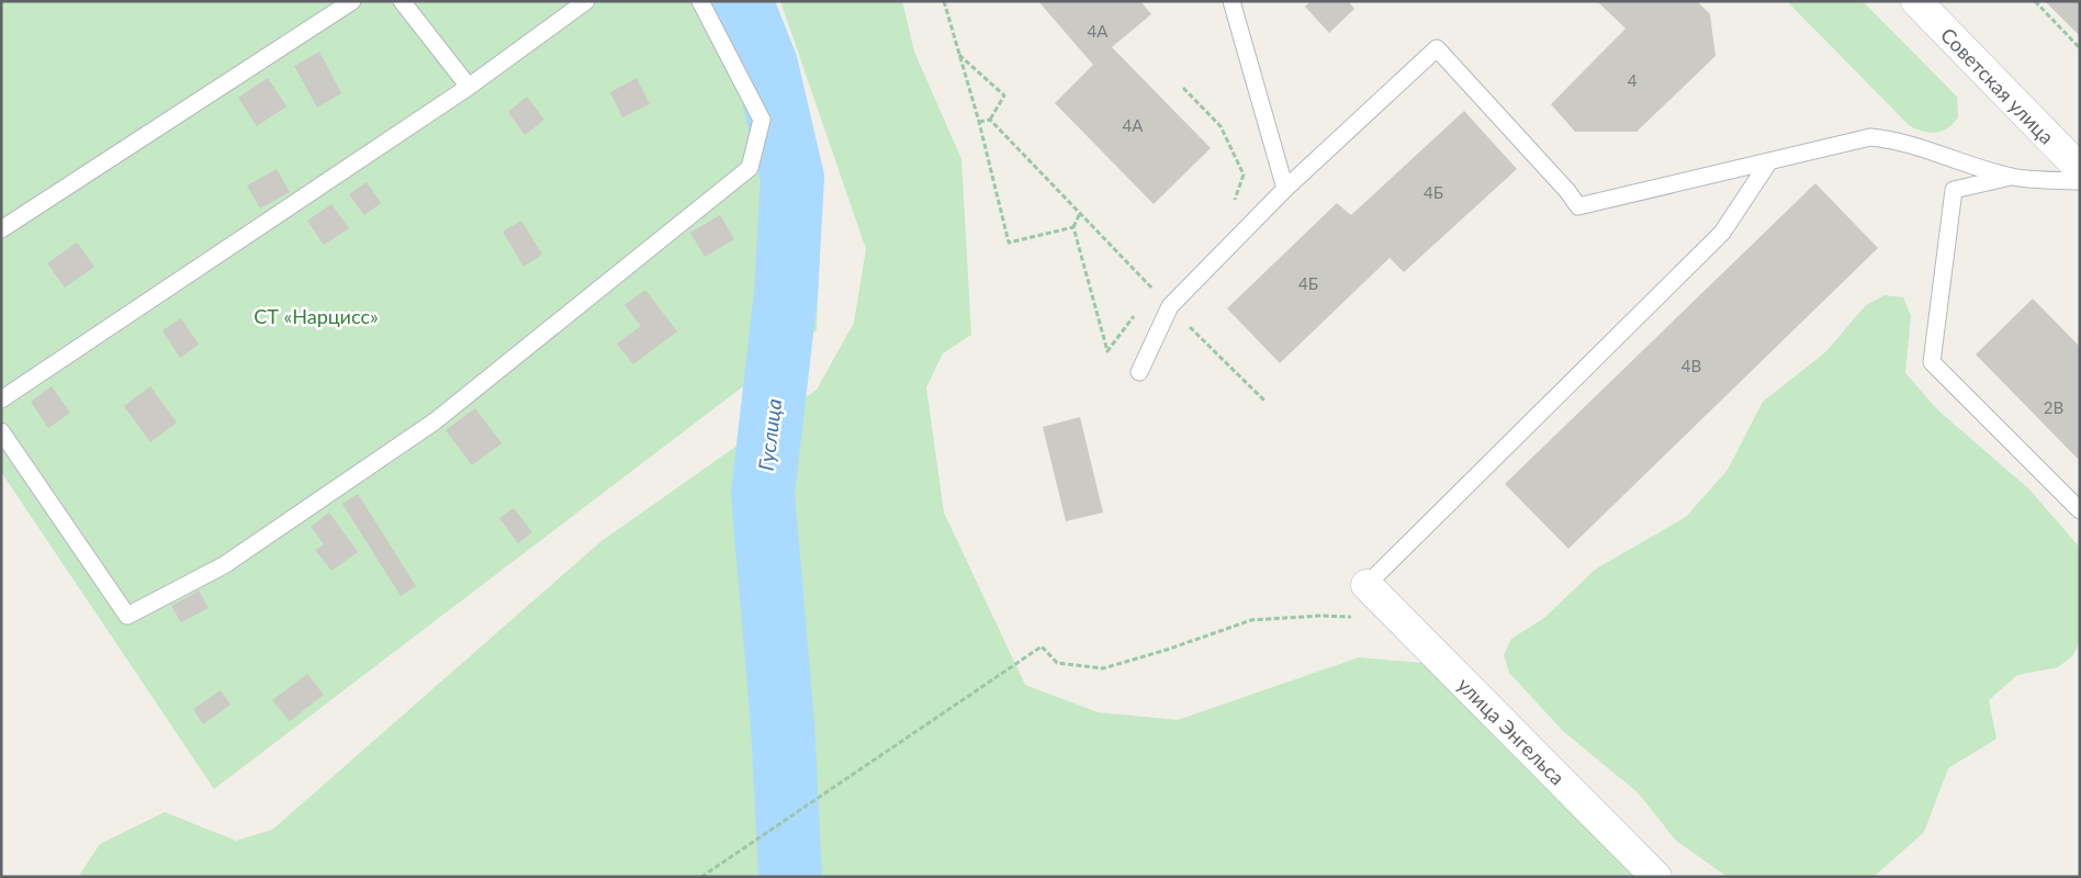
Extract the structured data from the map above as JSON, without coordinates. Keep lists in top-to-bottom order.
{
  "streets": {
    "street": ["Советская улица", "улица Энгельса"]
  },
  "water": ["Гуслица"],
  "parks": ["СТ «Нарцисс»"],
  "house_numbers": [
    "4А",
    "4",
    "4А",
    "4Б",
    "4Б",
    "4В",
    "2В"
  ]
}
